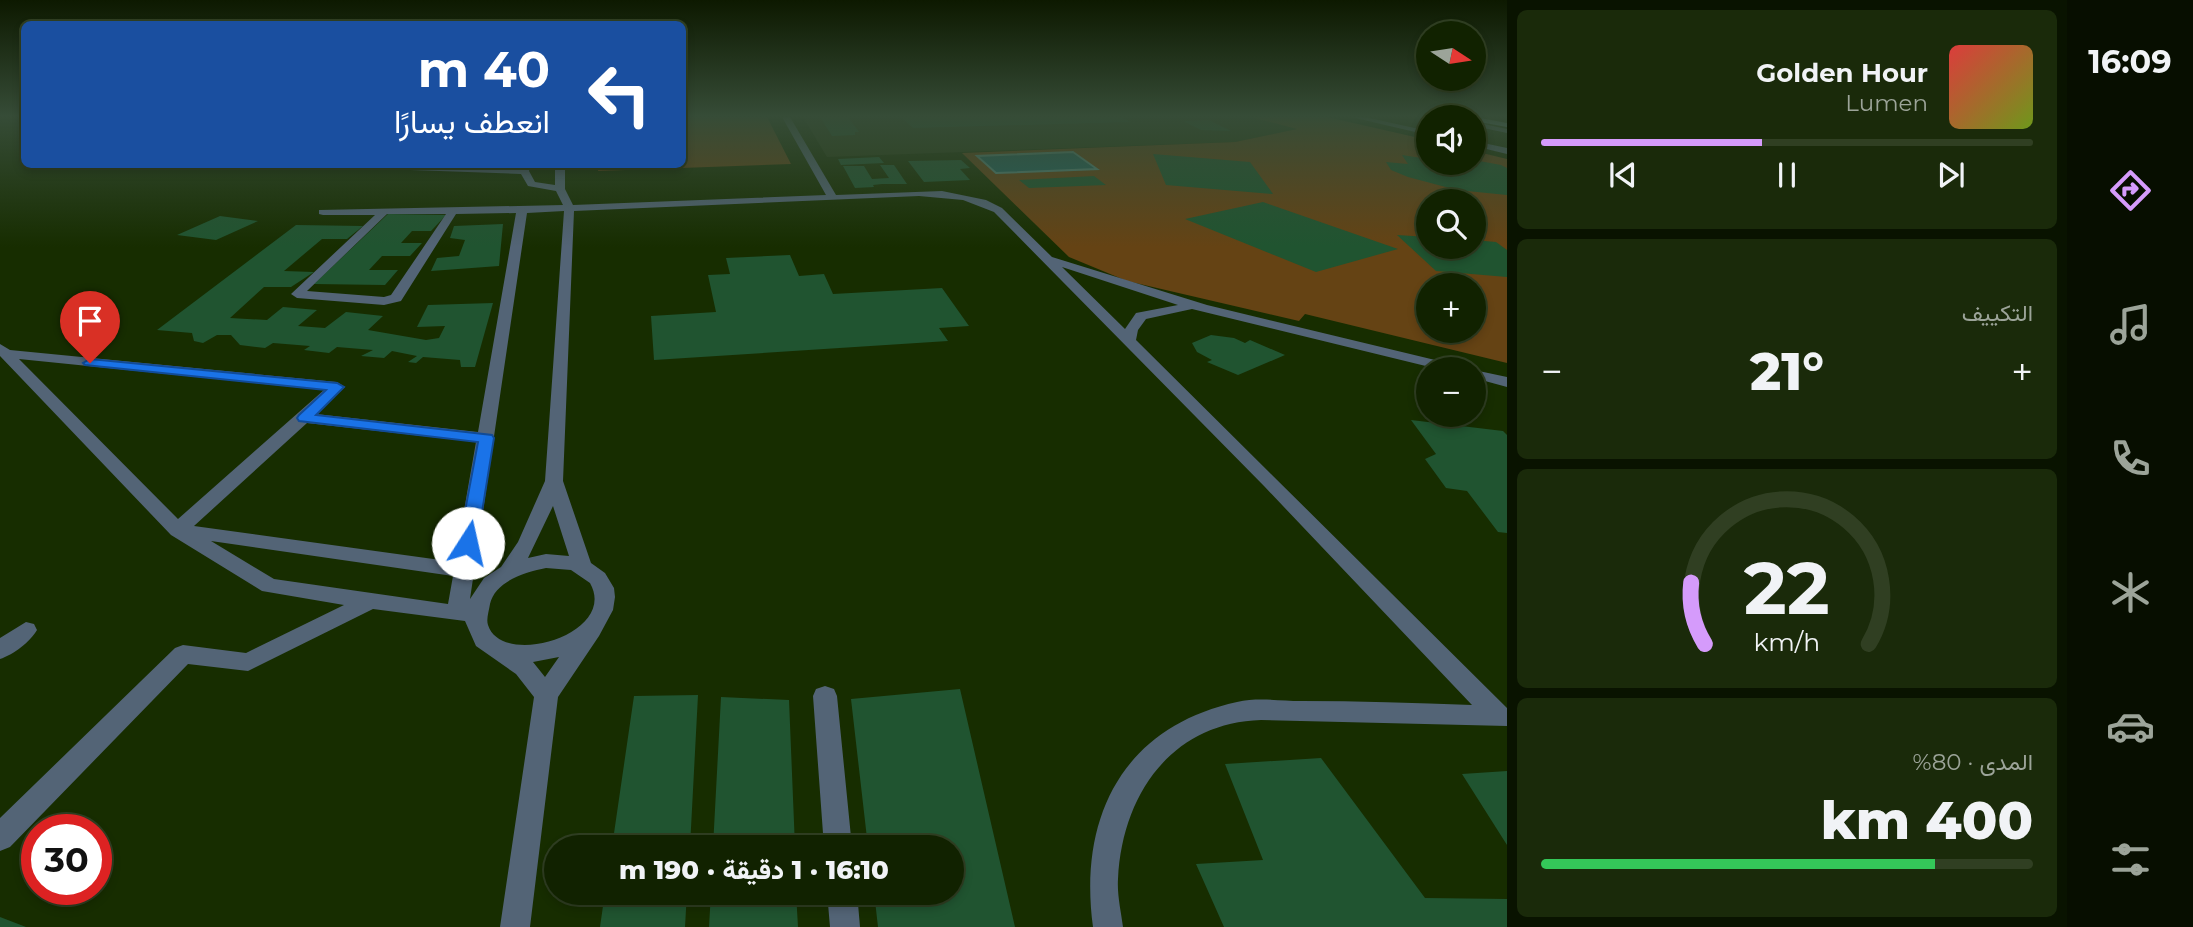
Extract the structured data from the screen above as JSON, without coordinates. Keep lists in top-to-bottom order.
{
  "north": "right",
  "page": {
    "tabs": "16:09",
    "map_buttons": ["+", "−"],
    "turn": ["40 m", "انعطف يسارًا"],
    "song": ["Golden Hour", "Lumen"],
    "tile": [
      "التكييف",
      ["المدى · 80%", "400 km"]
    ],
    "heat": ["−", "21°", "+"],
    "limit": "30",
    "trip": "16:10 · 1 دقيقة · 190 m",
    "gauge": ["22", "km/h"]
  }
}
